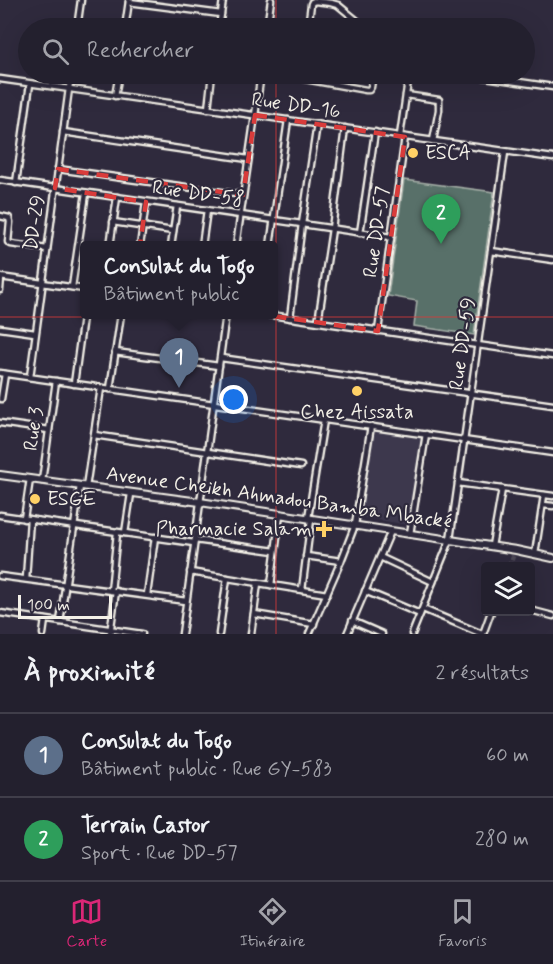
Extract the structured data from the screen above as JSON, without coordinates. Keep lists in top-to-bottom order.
{
  "streets": {
    "street": [
      "Rue DD-16",
      "Rue DD-58",
      "DD-29",
      "Rue DD-57",
      "Rue DD-59",
      "Rue 3",
      "Avenue Cheikh Ahmadou Bamba Mbacké"
    ]
  },
  "crossings": [
    ["Rue DD-16", "DD-29"],
    ["Rue DD-16", "Rue DD-57"],
    ["Rue DD-16", "Rue DD-59"],
    ["Rue DD-58", "DD-29"],
    ["Rue DD-58", "Rue DD-57"],
    ["Rue DD-59", "Avenue Cheikh Ahmadou Bamba Mbacké"],
    ["Rue 3", "Avenue Cheikh Ahmadou Bamba Mbacké"]
  ],
  "places": {
    "other": ["ESCA", "Chez Aissata", "ESGE"],
    "health": ["Pharmacie Salam"]
  },
  "scale_bar": "100 m",
  "page": {
    "search": "Rechercher",
    "pins": ["2", "1"],
    "popup": ["Consulat du Togo", "Bâtiment public"],
    "scale": "100 m",
    "heading": ["À proximité", "2 résultats"],
    "list": [
      {
        "mark": "1",
        "name": "Consulat du Togo",
        "note": "Bâtiment public · Rue GY-583",
        "value": "60 m"
      },
      {
        "mark": "2",
        "name": "Terrain Castor",
        "note": "Sport · Rue DD-57",
        "value": "280 m"
      }
    ],
    "nav": ["Carte", "Itinéraire", "Favoris"]
  }
}
